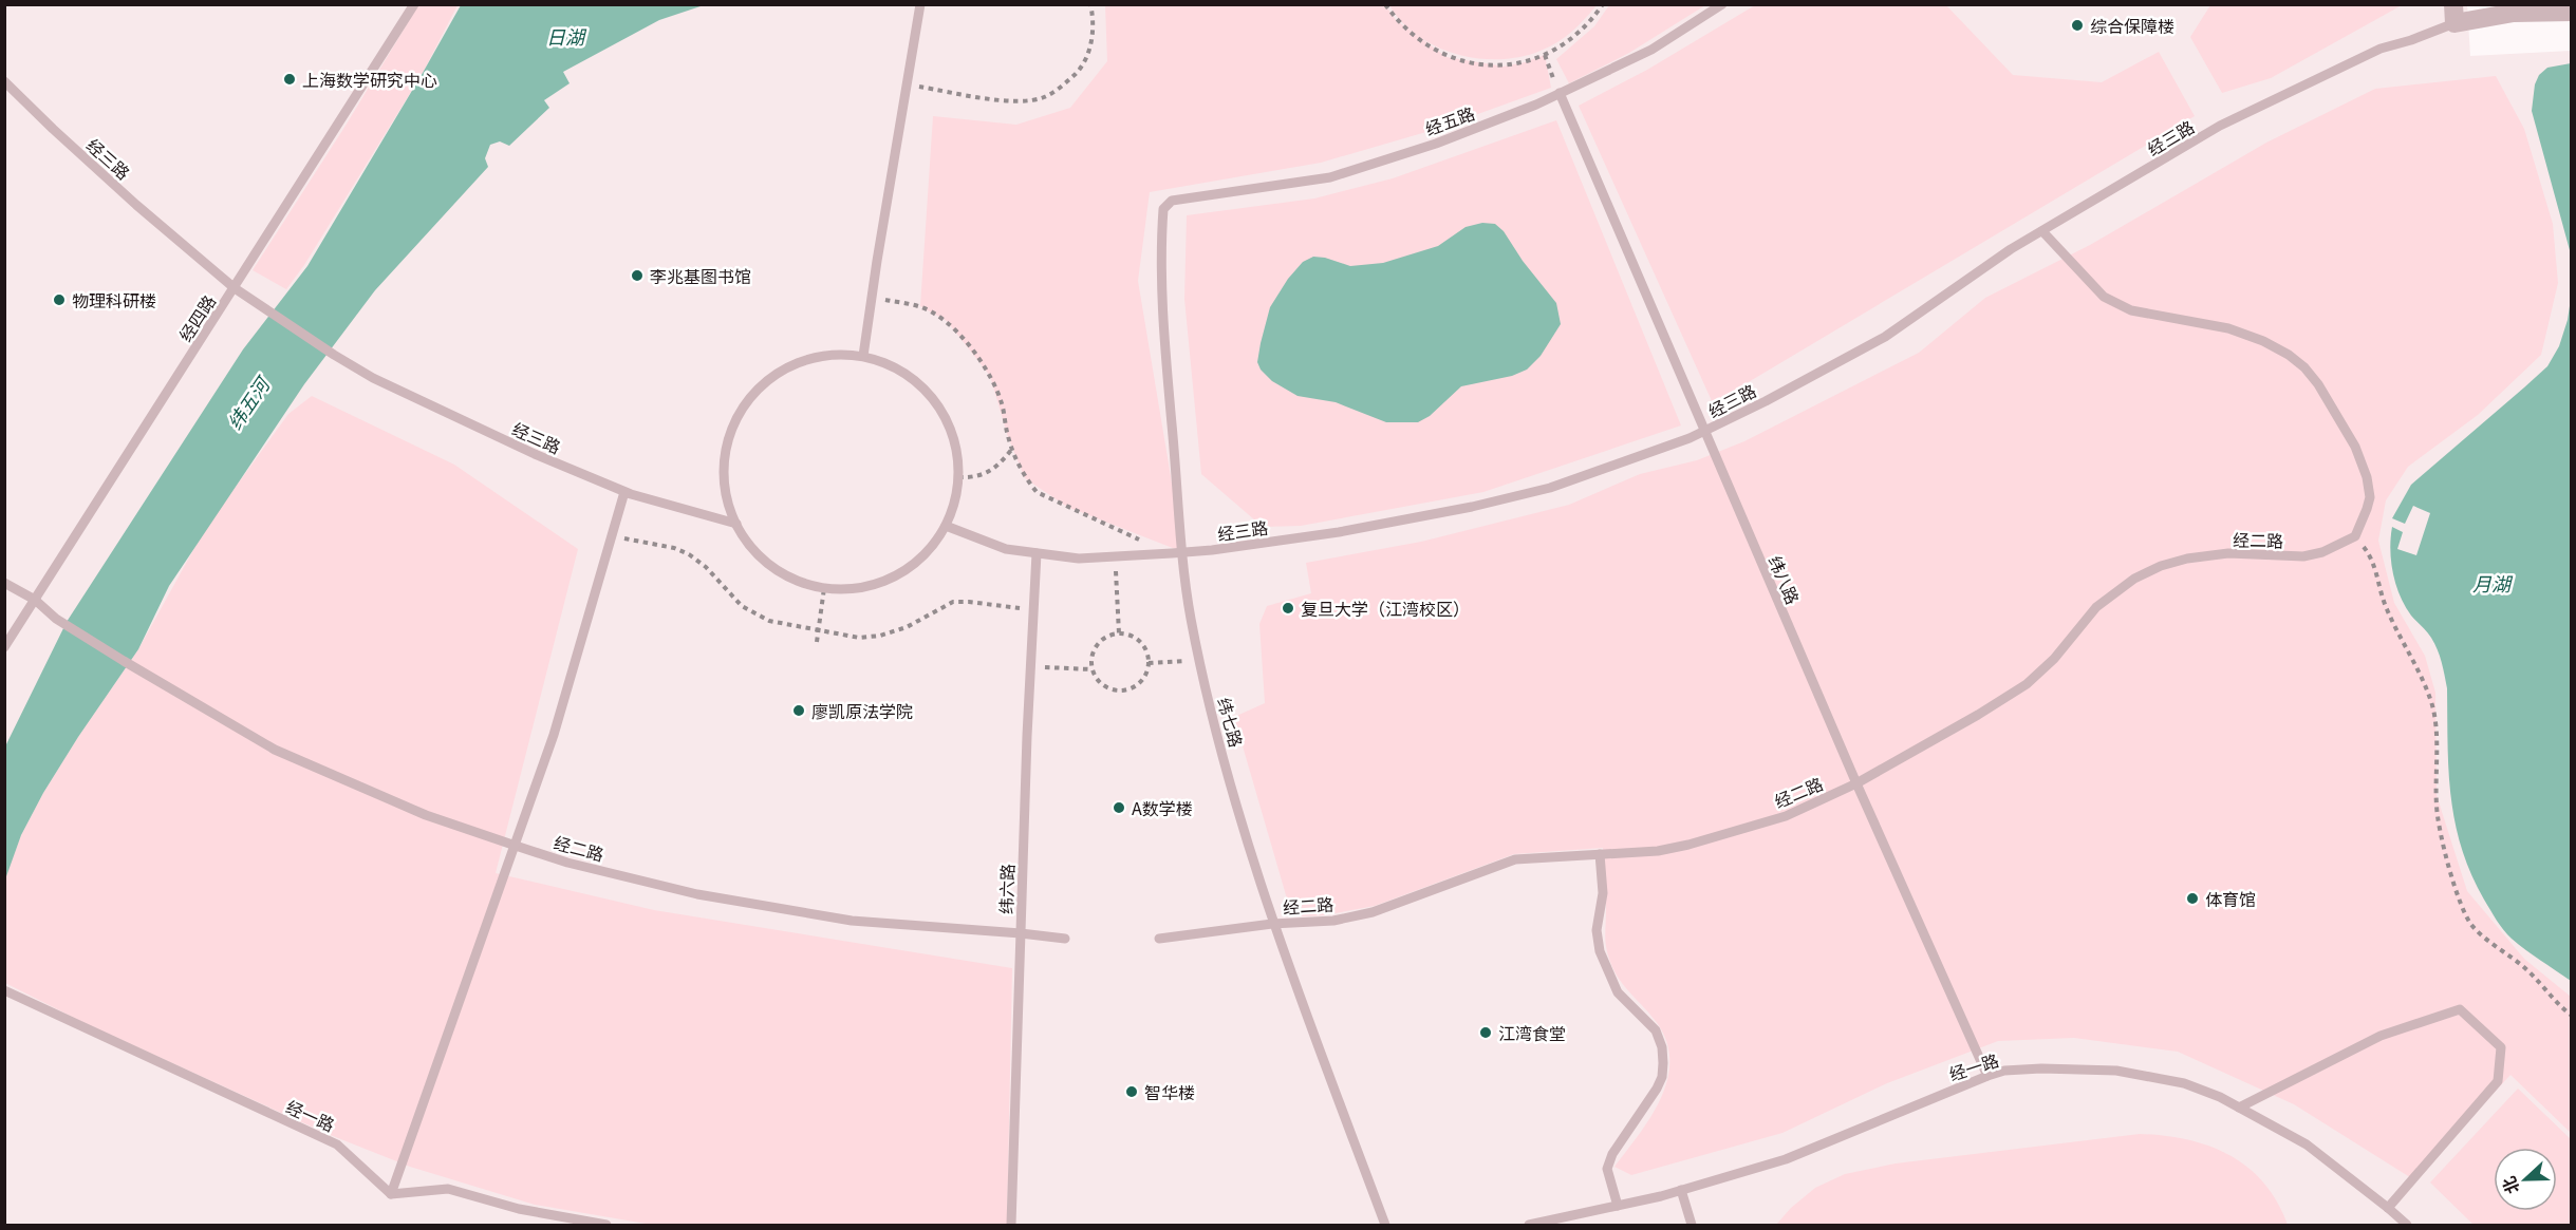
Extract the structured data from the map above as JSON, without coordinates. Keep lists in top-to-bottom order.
{
  "streets": {
    "lane": [
      "经五路",
      "经三路",
      "经四路",
      "经二路",
      "纬八路",
      "纬七路",
      "纬六路",
      "经一路"
    ]
  },
  "crossings": [
    ["经五路", "纬八路"],
    ["经五路", "纬七路"],
    ["经三路", "经四路"],
    ["经三路", "纬八路"],
    ["经三路", "纬七路"],
    ["经三路", "纬六路"],
    ["经四路", "经二路"],
    ["经二路", "纬八路"],
    ["经二路", "纬七路"],
    ["经二路", "纬六路"],
    ["纬八路", "经一路"]
  ],
  "water": ["日湖", "纬五河", "月湖"],
  "places": [
    "综合保障楼",
    "上海数学研究中心",
    "李兆基图书馆",
    "物理科研楼",
    "复旦大学（江湾校区）",
    "廖凯原法学院",
    "A数学楼",
    "体育馆",
    "江湾食堂",
    "智华楼"
  ],
  "north": "left"
}
